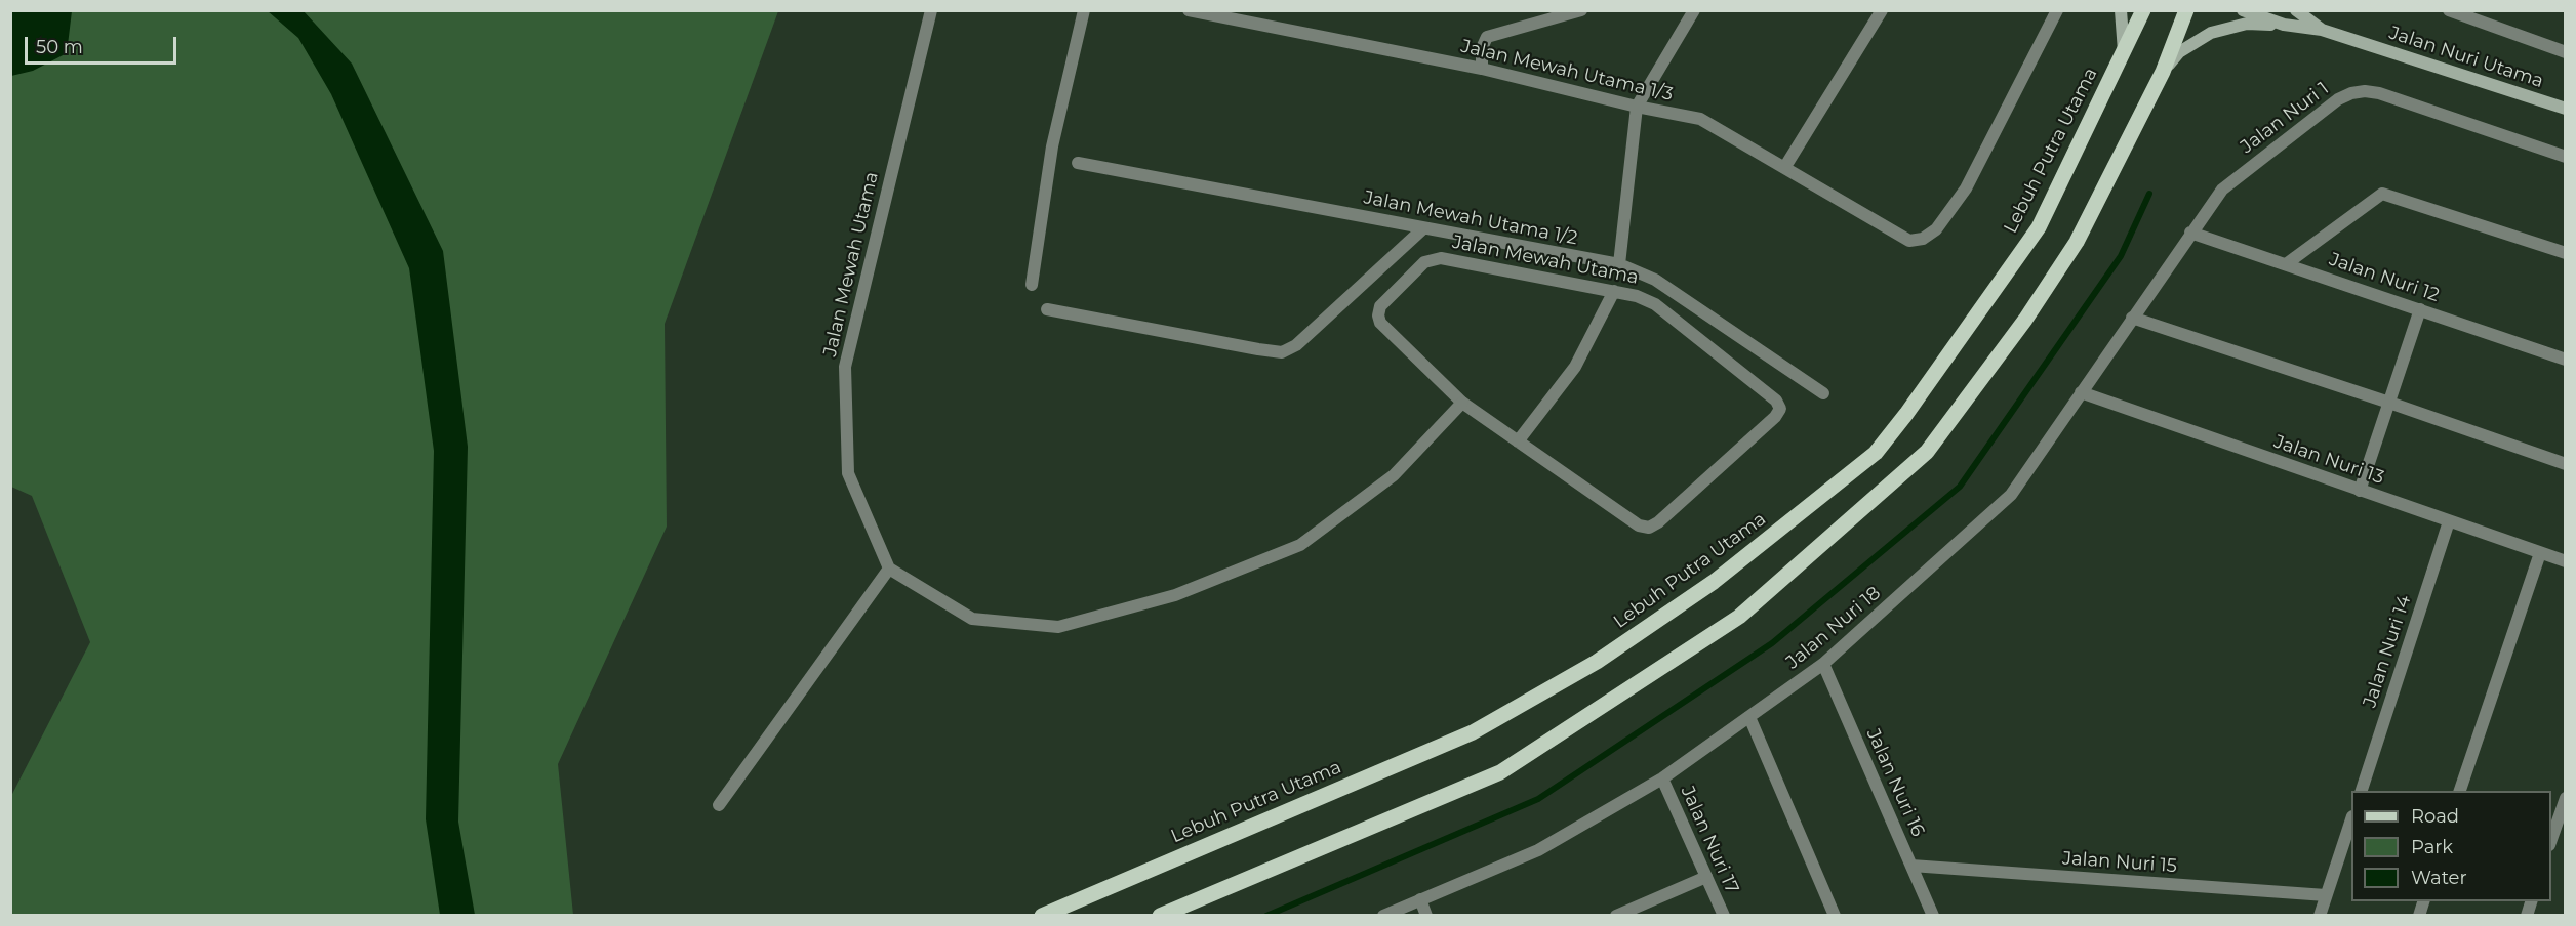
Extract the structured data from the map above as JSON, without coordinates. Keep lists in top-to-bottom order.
{
  "streets": {
    "main road": ["Lebuh Putra Utama"],
    "street": [
      "Jalan Nuri Utama",
      "Jalan Mewah Utama 1/3",
      "Jalan Nuri 1",
      "Jalan Mewah Utama 1/2",
      "Jalan Mewah Utama",
      "Jalan Nuri 12",
      "Jalan Nuri 13",
      "Jalan Nuri 18",
      "Jalan Nuri 14",
      "Jalan Nuri 16",
      "Jalan Nuri 17",
      "Jalan Nuri 15"
    ]
  },
  "crossings": [
    ["Jalan Nuri 1", "Jalan Nuri 12"],
    ["Jalan Nuri 1", "Jalan Nuri 18"],
    ["Jalan Nuri 12", "Jalan Nuri 18"],
    ["Jalan Nuri 13", "Jalan Nuri 18"],
    ["Jalan Nuri 13", "Jalan Nuri 14"],
    ["Jalan Nuri 18", "Jalan Nuri 16"],
    ["Jalan Nuri 18", "Jalan Nuri 17"],
    ["Jalan Nuri 16", "Jalan Nuri 15"]
  ],
  "legend": ["Road", "Park", "Water"],
  "scale_bar": "50 m"
}
